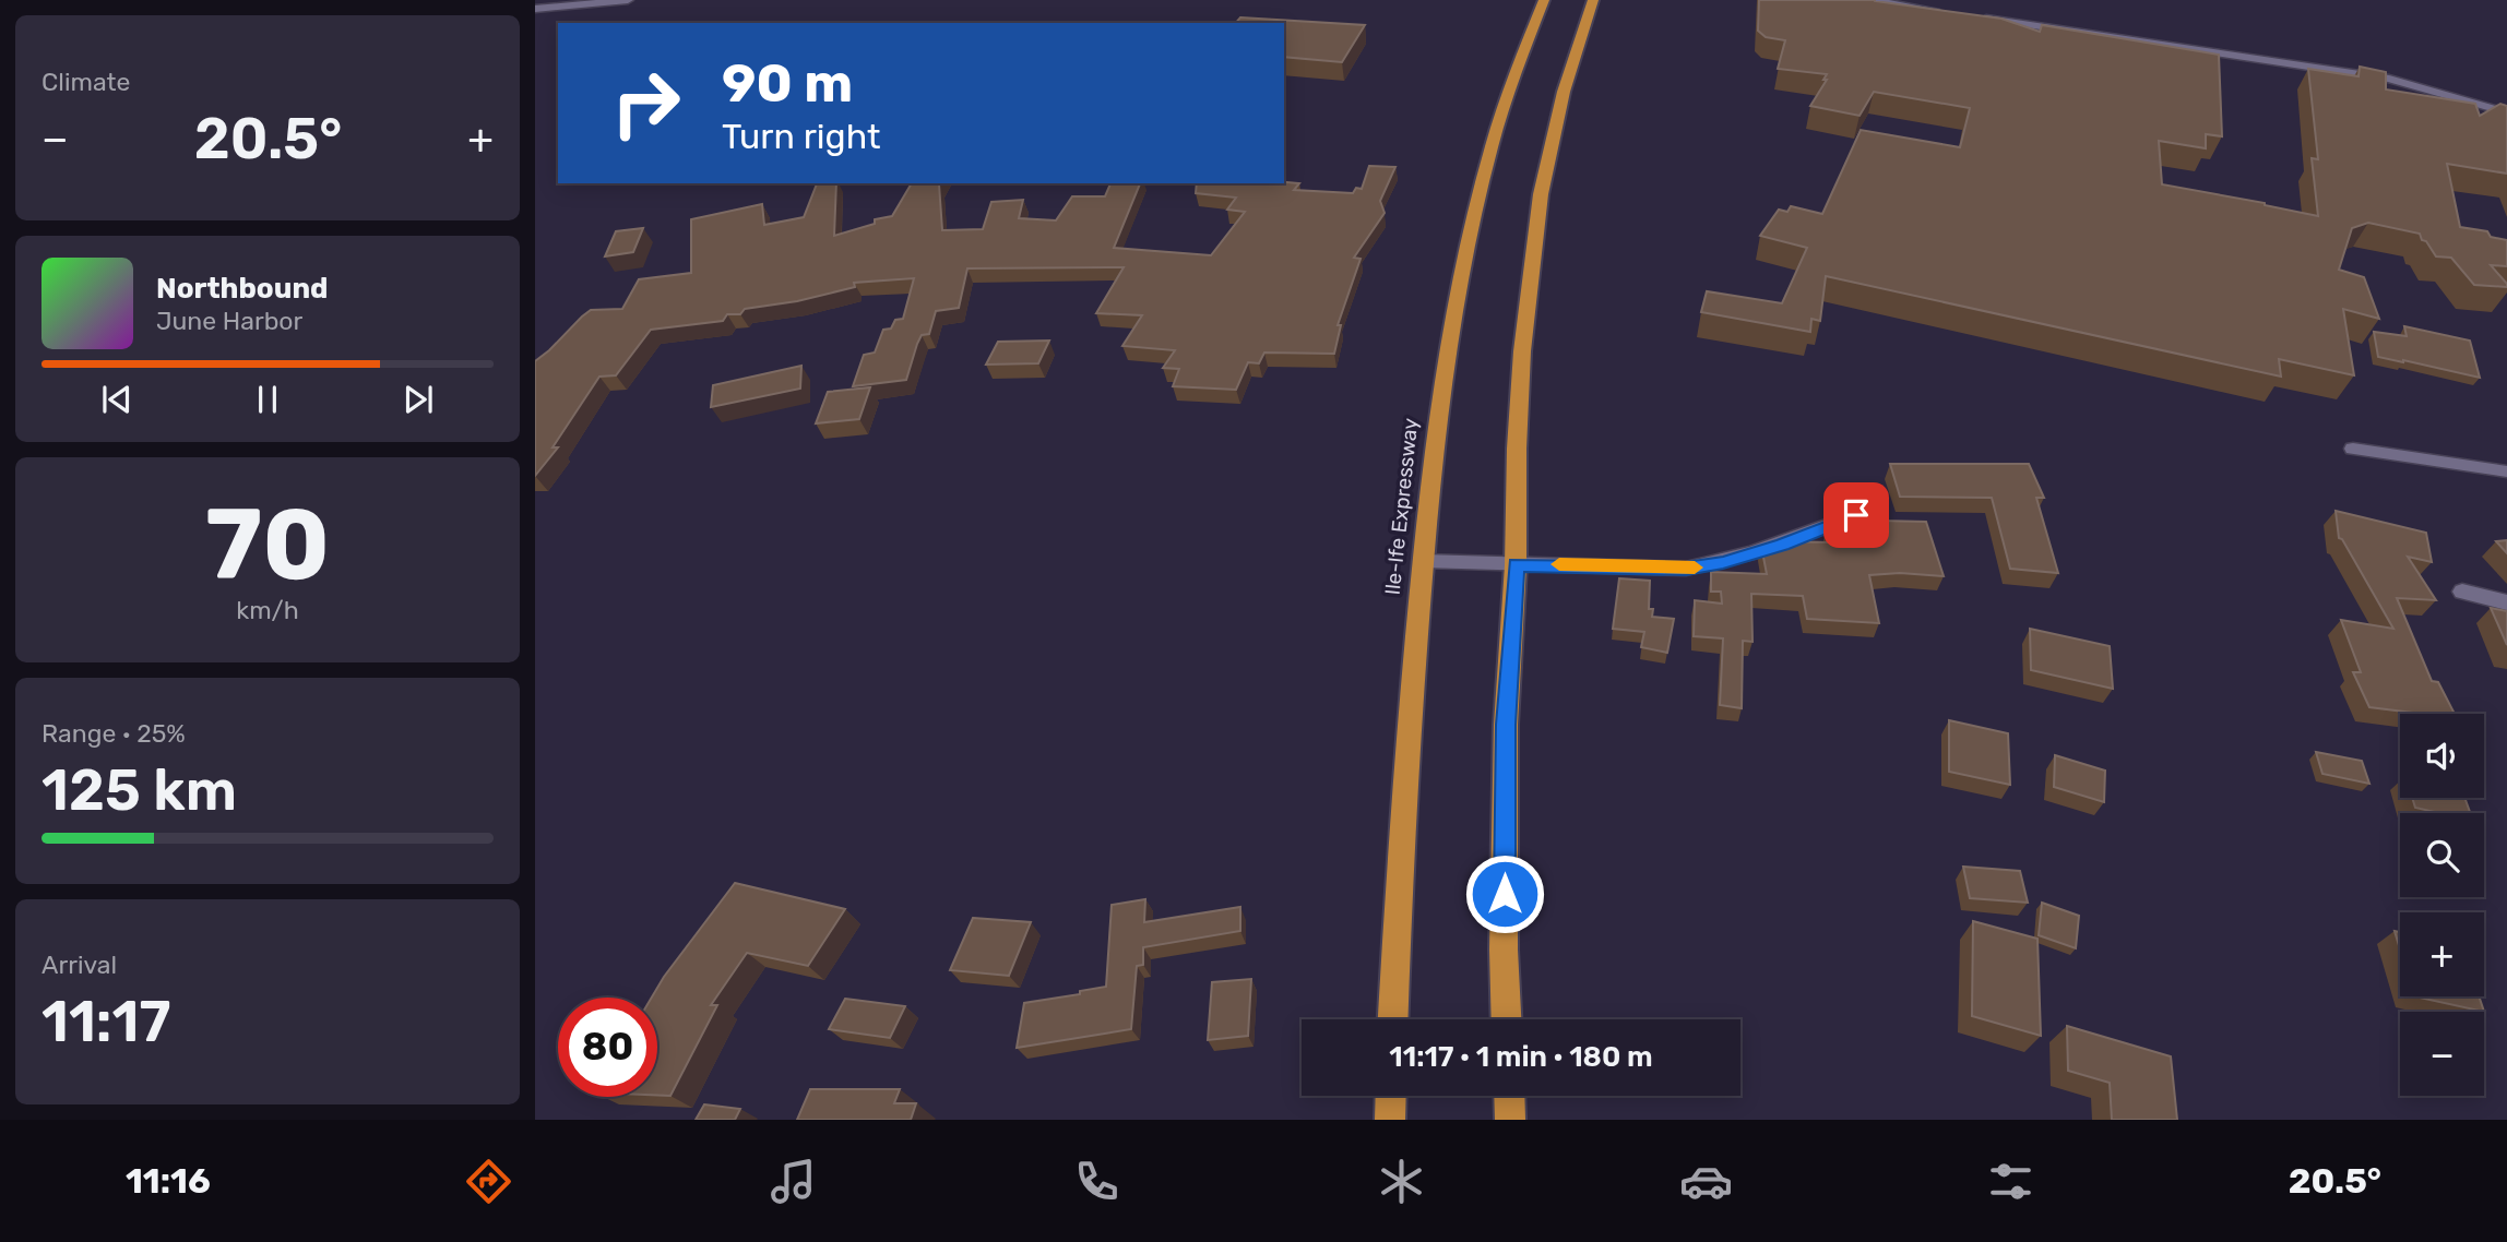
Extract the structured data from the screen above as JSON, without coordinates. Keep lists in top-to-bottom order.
{
  "streets": {
    "highway": ["Ile-Ife Expressway"]
  },
  "page": {
    "tile": [
      "Climate",
      ["70", "km/h"],
      ["Range · 25%", "125 km"],
      ["Arrival", "11:17"]
    ],
    "turn": ["90 m", "Turn right"],
    "heat": ["−", "20.5°", "+"],
    "song": ["Northbound", "June Harbor"],
    "map_buttons": ["+", "−"],
    "limit": "80",
    "trip": "11:17 · 1 min · 180 m",
    "tabs": ["11:16", "20.5°"]
  }
}
